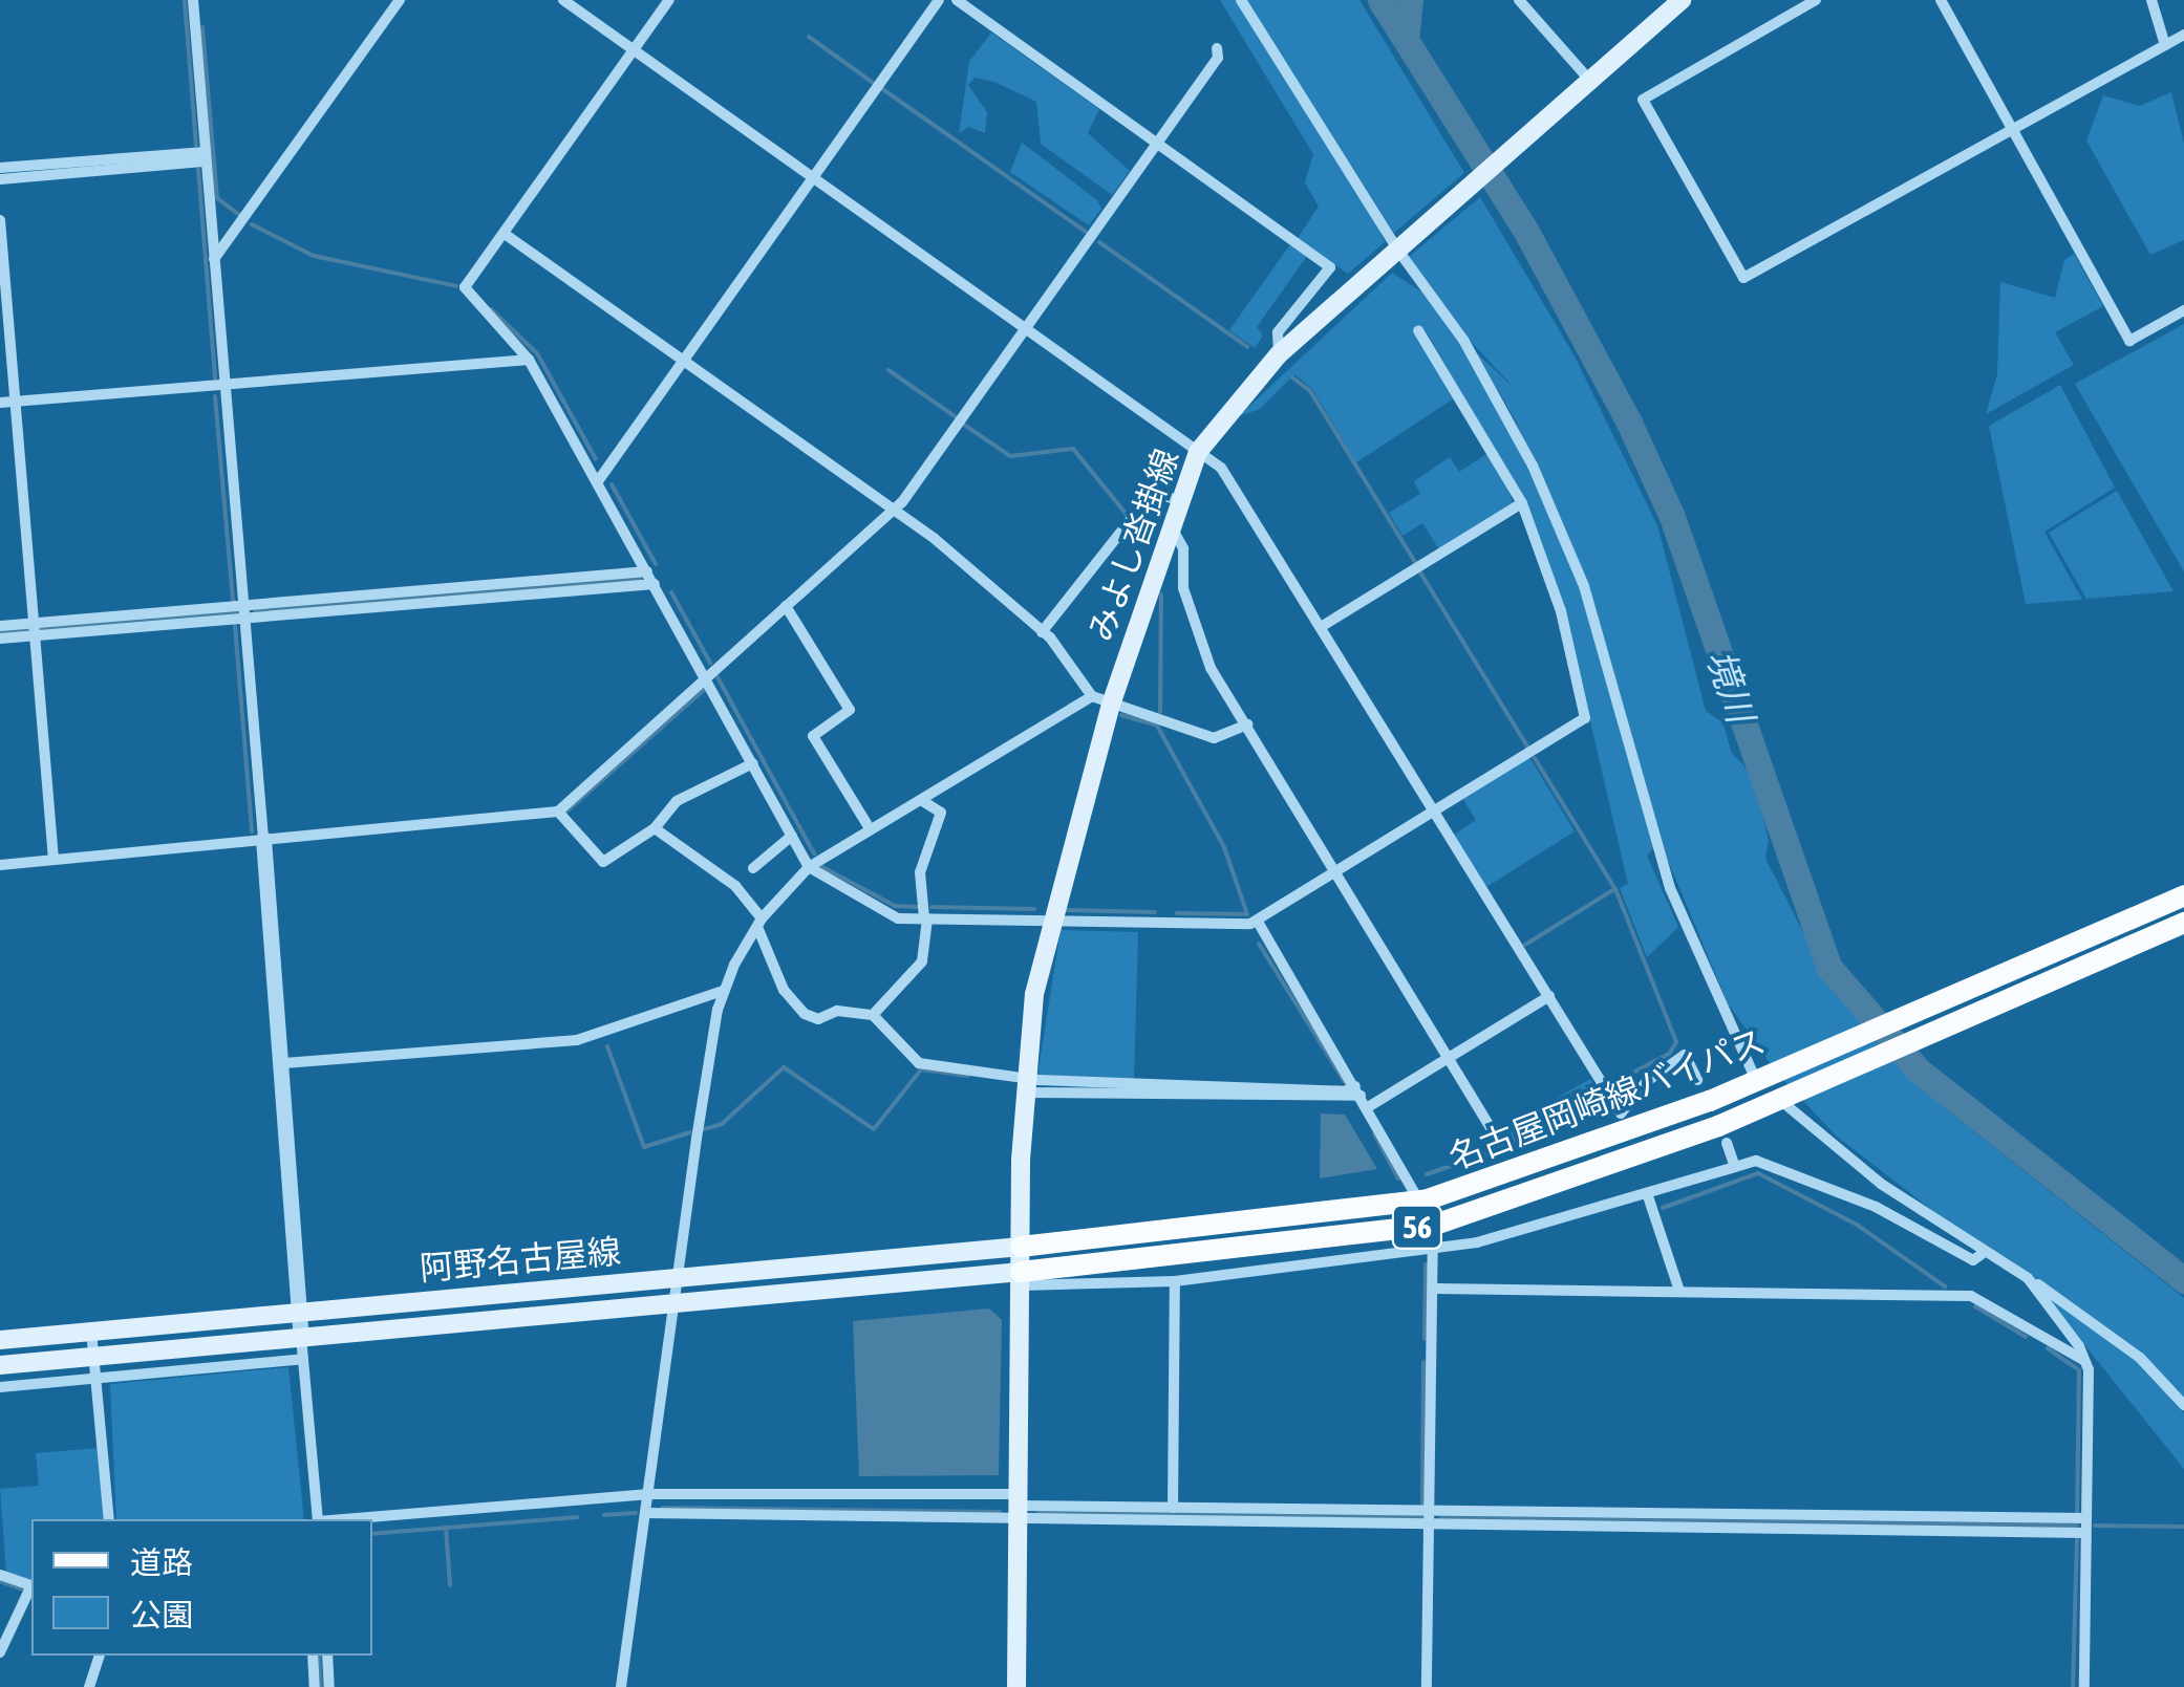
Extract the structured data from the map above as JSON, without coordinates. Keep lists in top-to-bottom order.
{
  "streets": {
    "main road": [
      "みよし沓掛線",
      "名古屋岡崎線バイパス",
      "56",
      "阿野名古屋線"
    ]
  },
  "crossings": [
    ["みよし沓掛線", "名古屋岡崎線バイパス"],
    ["みよし沓掛線", "阿野名古屋線"],
    ["名古屋岡崎線バイパス", "阿野名古屋線"]
  ],
  "water": ["境川"],
  "legend": ["道路", "公園"]
}
